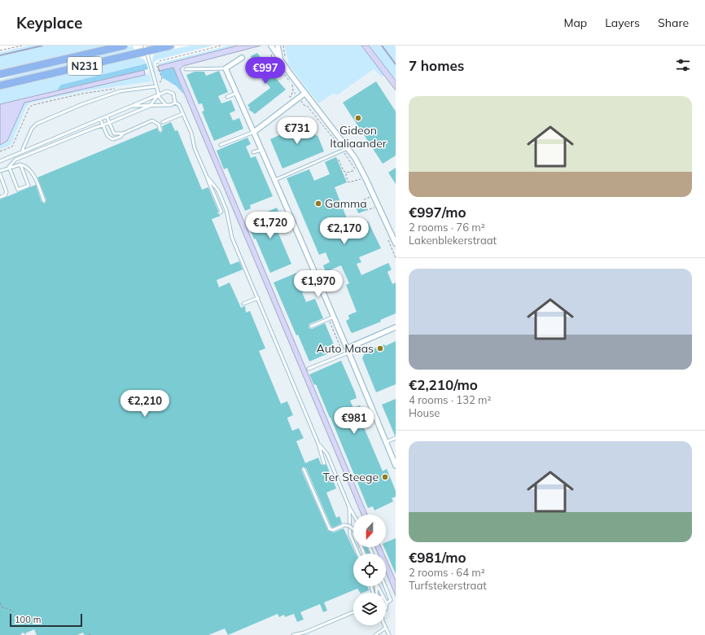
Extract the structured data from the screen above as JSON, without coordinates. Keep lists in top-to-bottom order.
{
  "streets": {
    "main road": ["N231"]
  },
  "places": [
    "Gideon Italiaander",
    "Gamma",
    "Auto Maas",
    "Ter Steege"
  ],
  "scale_bar": "100 m",
  "north": "bottom",
  "page": {
    "header": "Keyplace",
    "nav": ["Map", "Layers", "Share"],
    "heading": "7 homes",
    "price": [
      "€997",
      "€731",
      "€1,720",
      "€2,170",
      "€1,970",
      "€2,210",
      "€981"
    ],
    "list": [
      {
        "name": "€997/mo",
        "note": "2 rooms · 76 m² · Lakenblekerstraat"
      },
      {
        "name": "€2,210/mo",
        "note": "4 rooms · 132 m² · House"
      },
      {
        "name": "€981/mo",
        "note": "2 rooms · 64 m² · Turfstekerstraat"
      }
    ],
    "scale": "100 m"
  }
}
